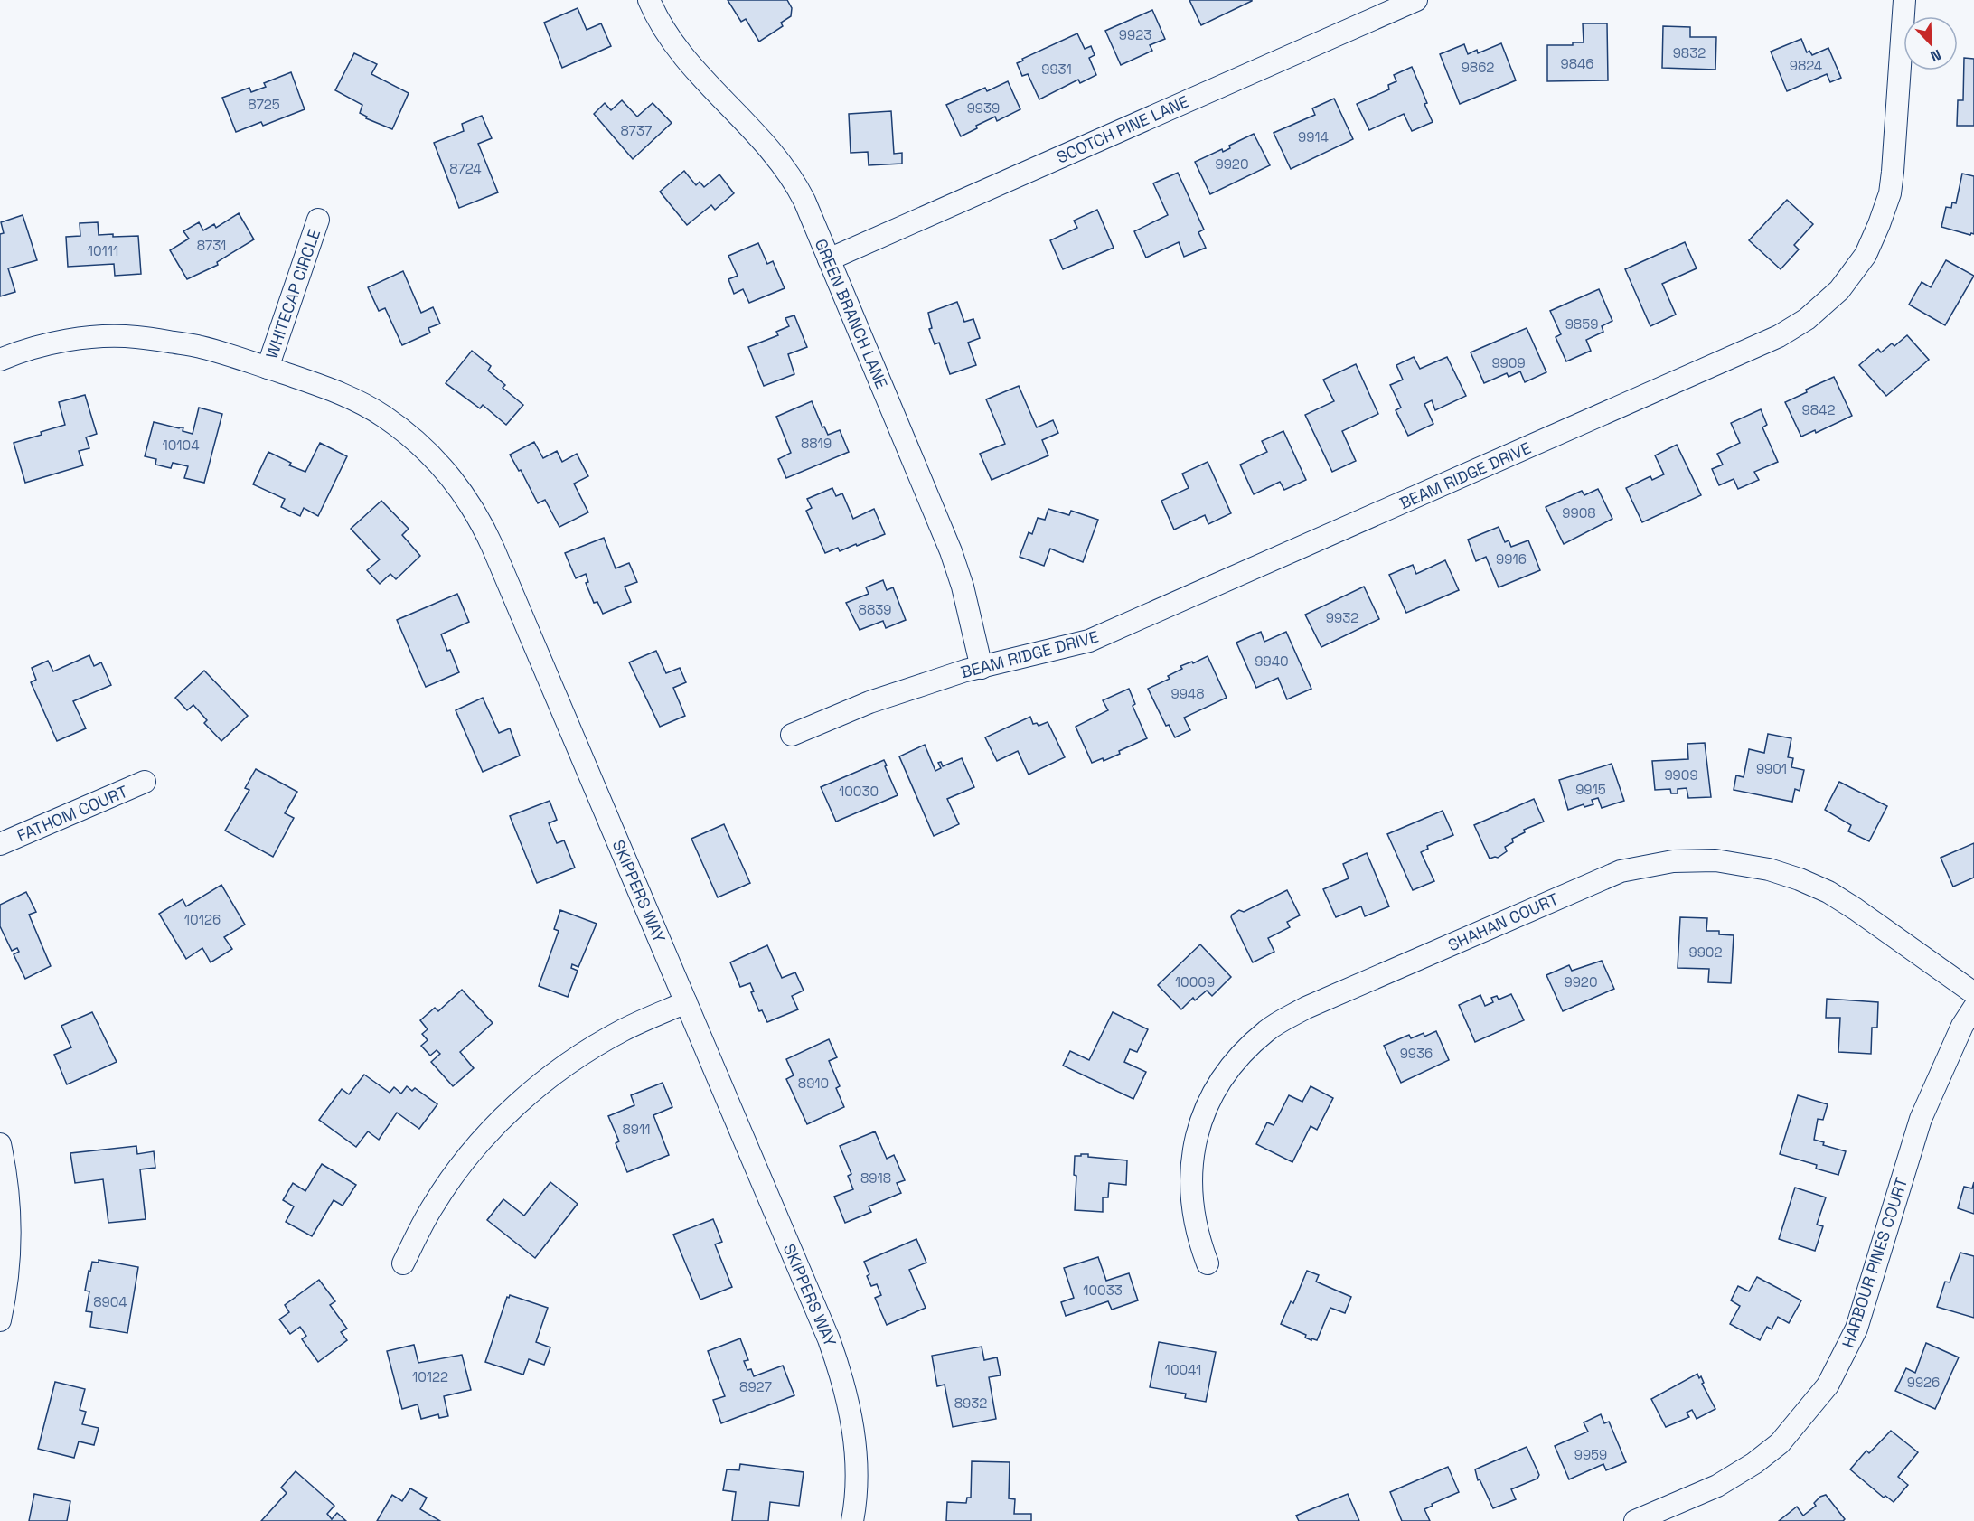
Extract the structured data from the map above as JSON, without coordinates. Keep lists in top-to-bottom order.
{
  "streets": {
    "street": [
      "SCOTCH PINE LANE",
      "WHITECAP CIRCLE",
      "GREEN BRANCH LANE",
      "BEAM RIDGE DRIVE",
      "FATHOM COURT",
      "SKIPPERS WAY",
      "SHAHAN COURT",
      "HARBOUR PINES COURT"
    ]
  },
  "crossings": [
    ["SCOTCH PINE LANE", "GREEN BRANCH LANE"],
    ["WHITECAP CIRCLE", "SKIPPERS WAY"],
    ["GREEN BRANCH LANE", "BEAM RIDGE DRIVE"]
  ],
  "house_numbers": [
    "9923",
    "9832",
    "9846",
    "9824",
    "9862",
    "9931",
    "8725",
    "9939",
    "8737",
    "9914",
    "9920",
    "8724",
    "8731",
    "10111",
    "9859",
    "9909",
    "9842",
    "8819",
    "10104",
    "9908",
    "9916",
    "8839",
    "9932",
    "9940",
    "9948",
    "9901",
    "9909",
    "9915",
    "10030",
    "10126",
    "9902",
    "10009",
    "9920",
    "9936",
    "8910",
    "8911",
    "8918",
    "10033",
    "8904",
    "10041",
    "10122",
    "9926",
    "8927",
    "8932",
    "9959"
  ],
  "north": "bottom right"
}
